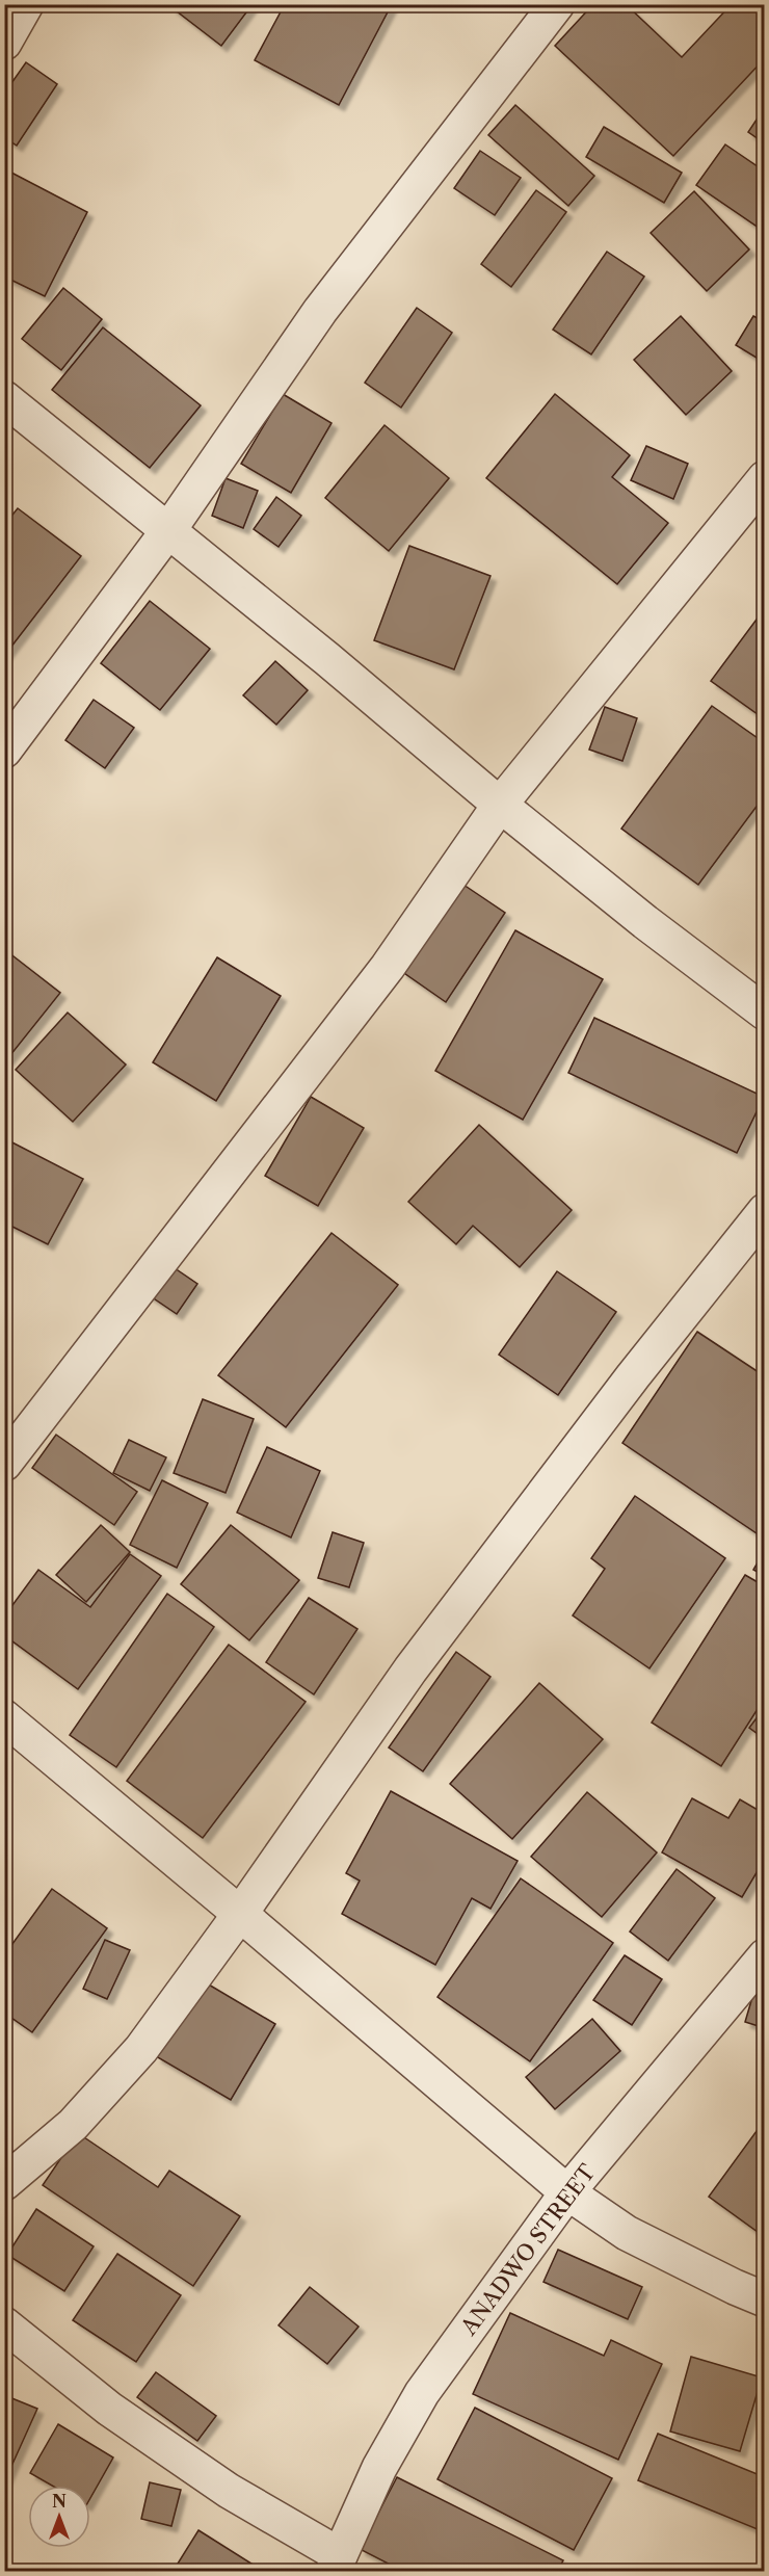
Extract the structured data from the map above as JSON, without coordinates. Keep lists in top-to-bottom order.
{
  "streets": {
    "street": ["ANADWO STREET"]
  },
  "north": "top"
}
